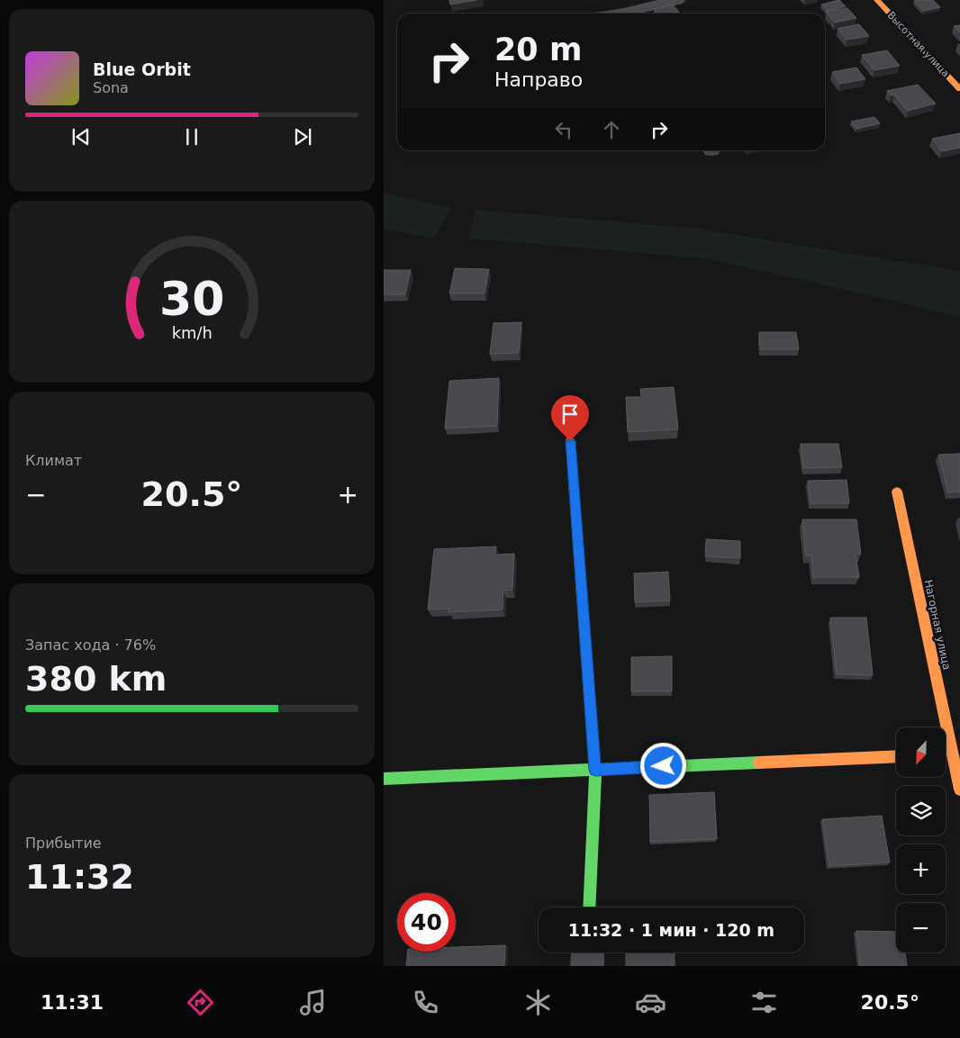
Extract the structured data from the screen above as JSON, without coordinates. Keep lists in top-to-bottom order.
{
  "streets": {
    "street": ["Высотная улица", "Нагорная улица"]
  },
  "north": "bottom left",
  "page": {
    "turn": ["20 m", "Направо"],
    "song": ["Blue Orbit", "Sona"],
    "tile": [
      "Климат",
      ["Запас хода · 76%", "380 km"],
      ["Прибытие", "11:32"]
    ],
    "heat": ["−", "20.5°", "+"],
    "map_buttons": ["+", "−"],
    "limit": "40",
    "trip": "11:32 · 1 мин · 120 m",
    "tabs": ["11:31", "20.5°"],
    "gauge": ["30", "km/h"]
  }
}
